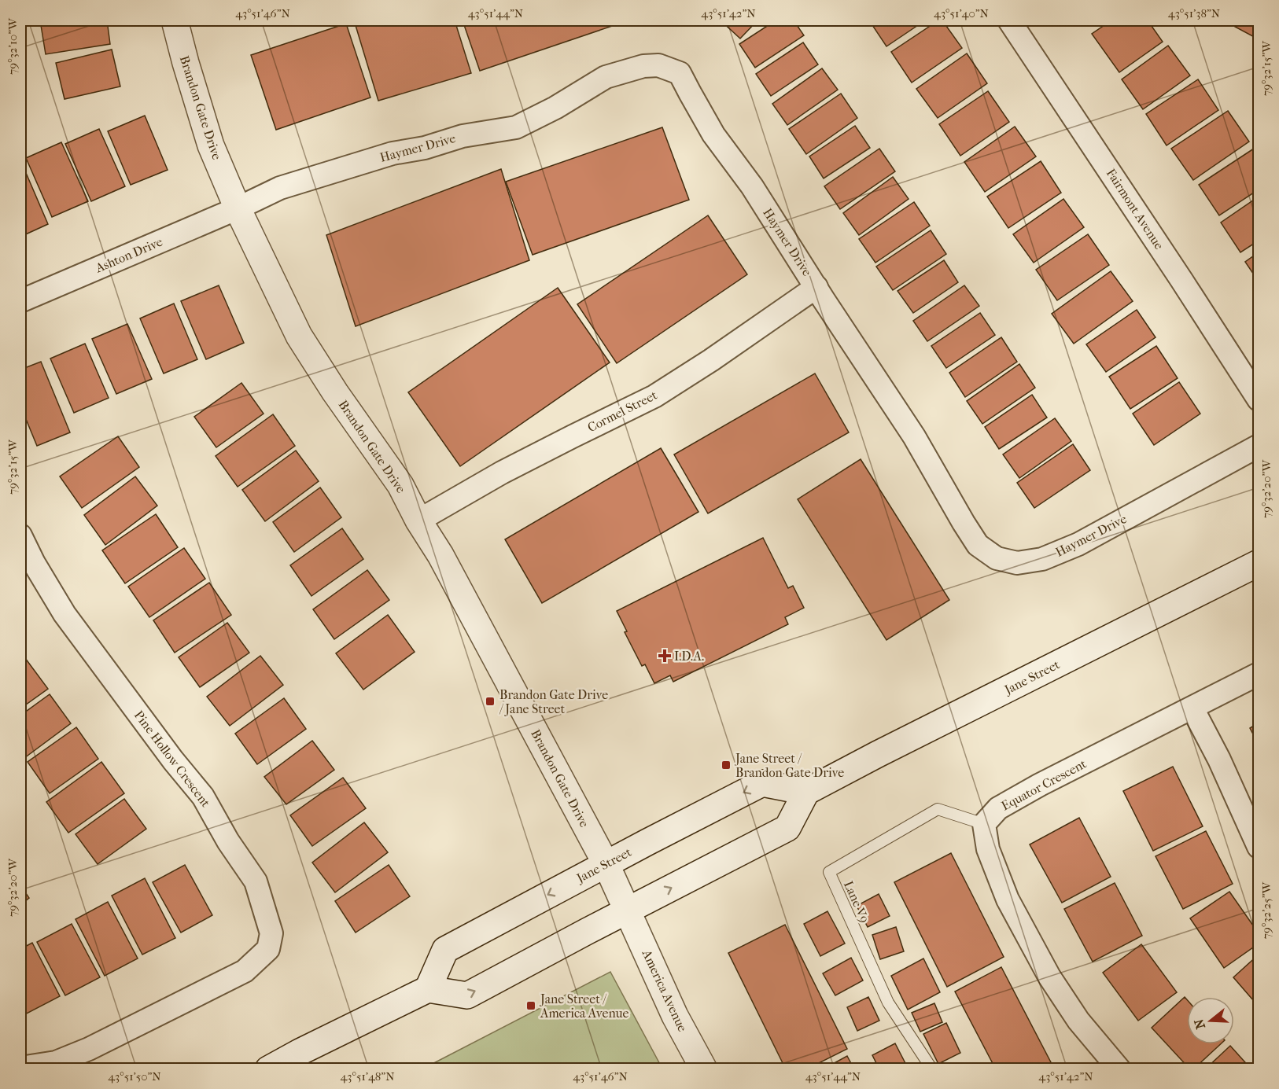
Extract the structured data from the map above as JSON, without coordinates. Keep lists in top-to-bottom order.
{
  "streets": {
    "main road": ["Brandon Gate Drive", "Jane Street", "America Avenue"],
    "street": [
      "Haymer Drive",
      "Fairmont Avenue",
      "Ashton Drive",
      "Cormel Street",
      "Pine Hollow Crescent",
      "Equator Crescent"
    ],
    "lane": ["Lane V9"]
  },
  "crossings": [
    ["Brandon Gate Drive", "Haymer Drive"],
    ["Brandon Gate Drive", "Ashton Drive"],
    ["Brandon Gate Drive", "Cormel Street"],
    ["Brandon Gate Drive", "Jane Street"],
    ["Brandon Gate Drive", "America Avenue"],
    ["Haymer Drive", "Ashton Drive"],
    ["Haymer Drive", "Cormel Street"],
    ["Equator Crescent", "Lane V9"]
  ],
  "places": {
    "health": ["I.D.A."],
    "transit": ["Brandon Gate Drive / Jane Street", "Jane Street / Brandon Gate Drive", "Jane Street / America Avenue"]
  },
  "north": "left",
  "coordinates": [
    "43°51'46\"N",
    "43°51'44\"N",
    "43°51'42\"N",
    "43°51'40\"N",
    "43°51'38\"N",
    "79°32'10\"W",
    "79°32'15\"W",
    "79°32'20\"W",
    "79°32'25\"W",
    "43°51'50\"N",
    "43°51'48\"N"
  ]
}
